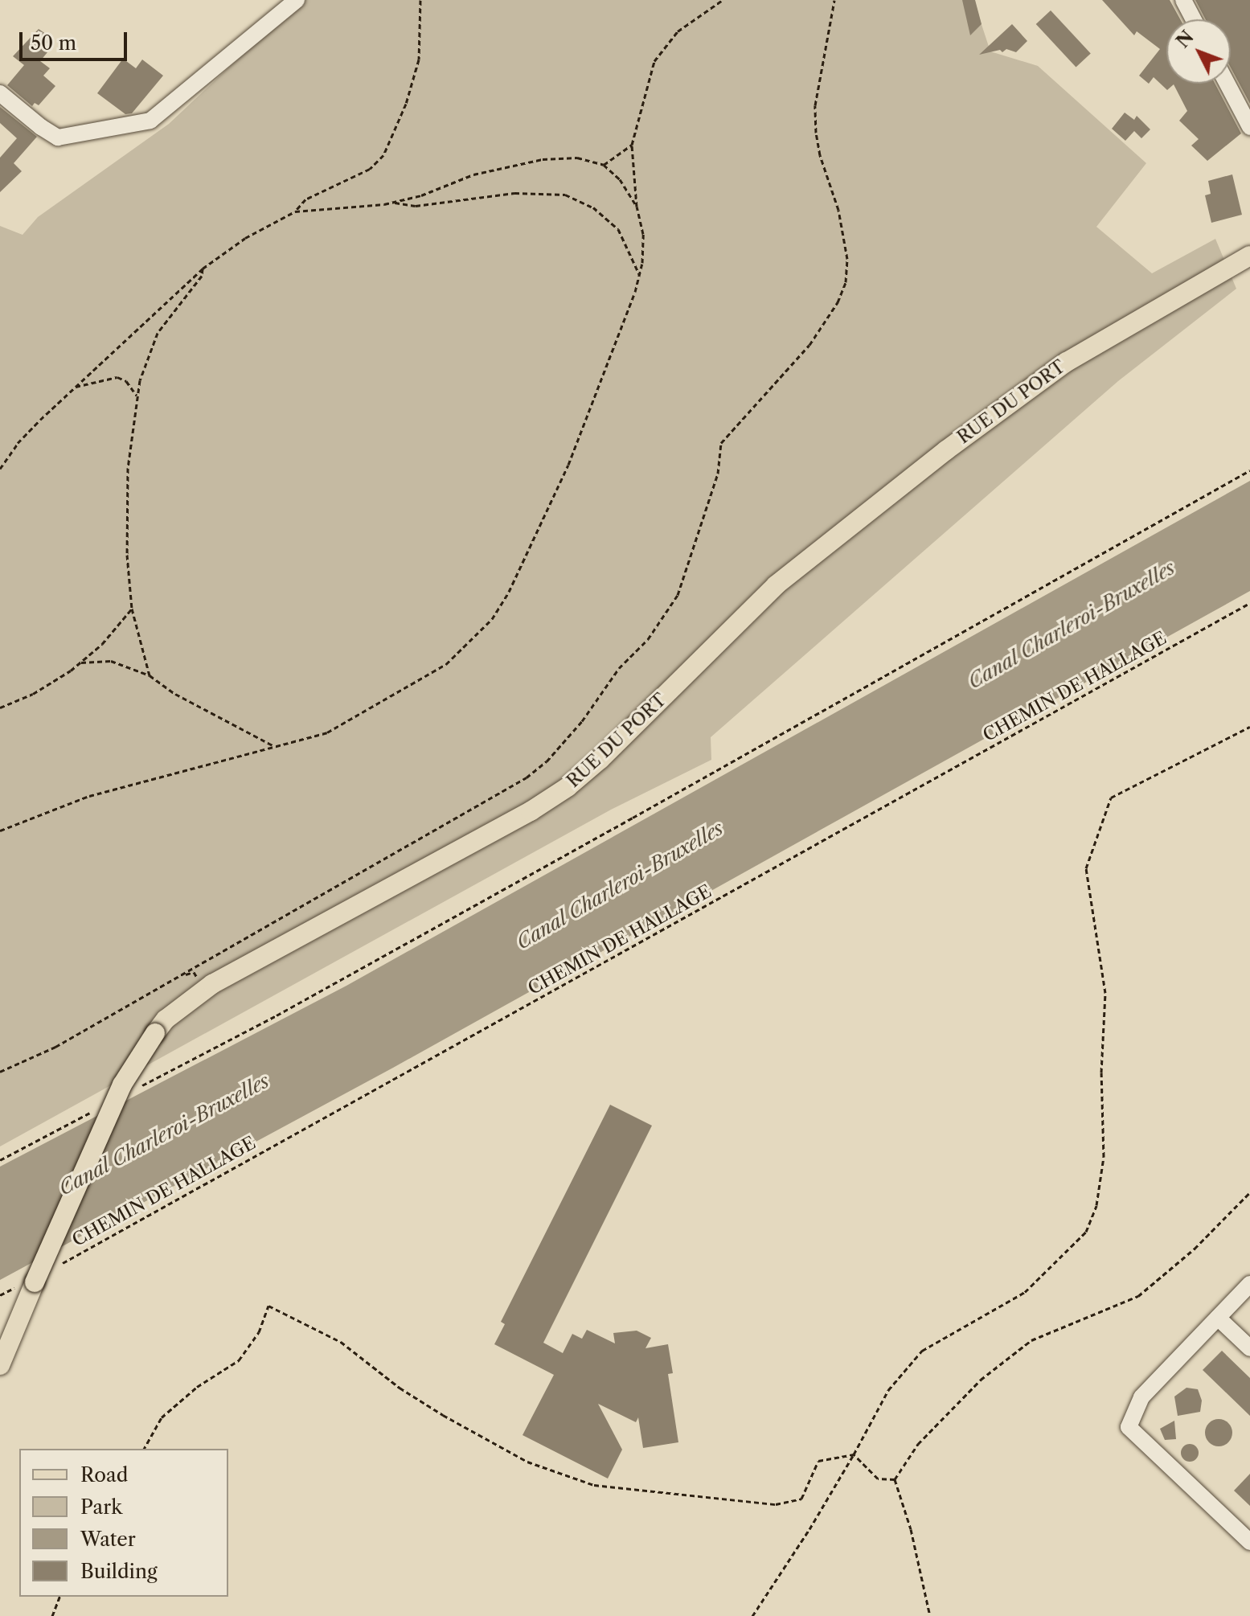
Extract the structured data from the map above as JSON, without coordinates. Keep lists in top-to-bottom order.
{
  "streets": {
    "main road": ["RUE DU PORT"],
    "path": ["CHEMIN DE HALLAGE"]
  },
  "water": ["Canal Charleroi-Bruxelles"],
  "legend": [
    "Road",
    "Park",
    "Water",
    "Building"
  ],
  "scale_bar": "50 m",
  "north": "top left"
}
